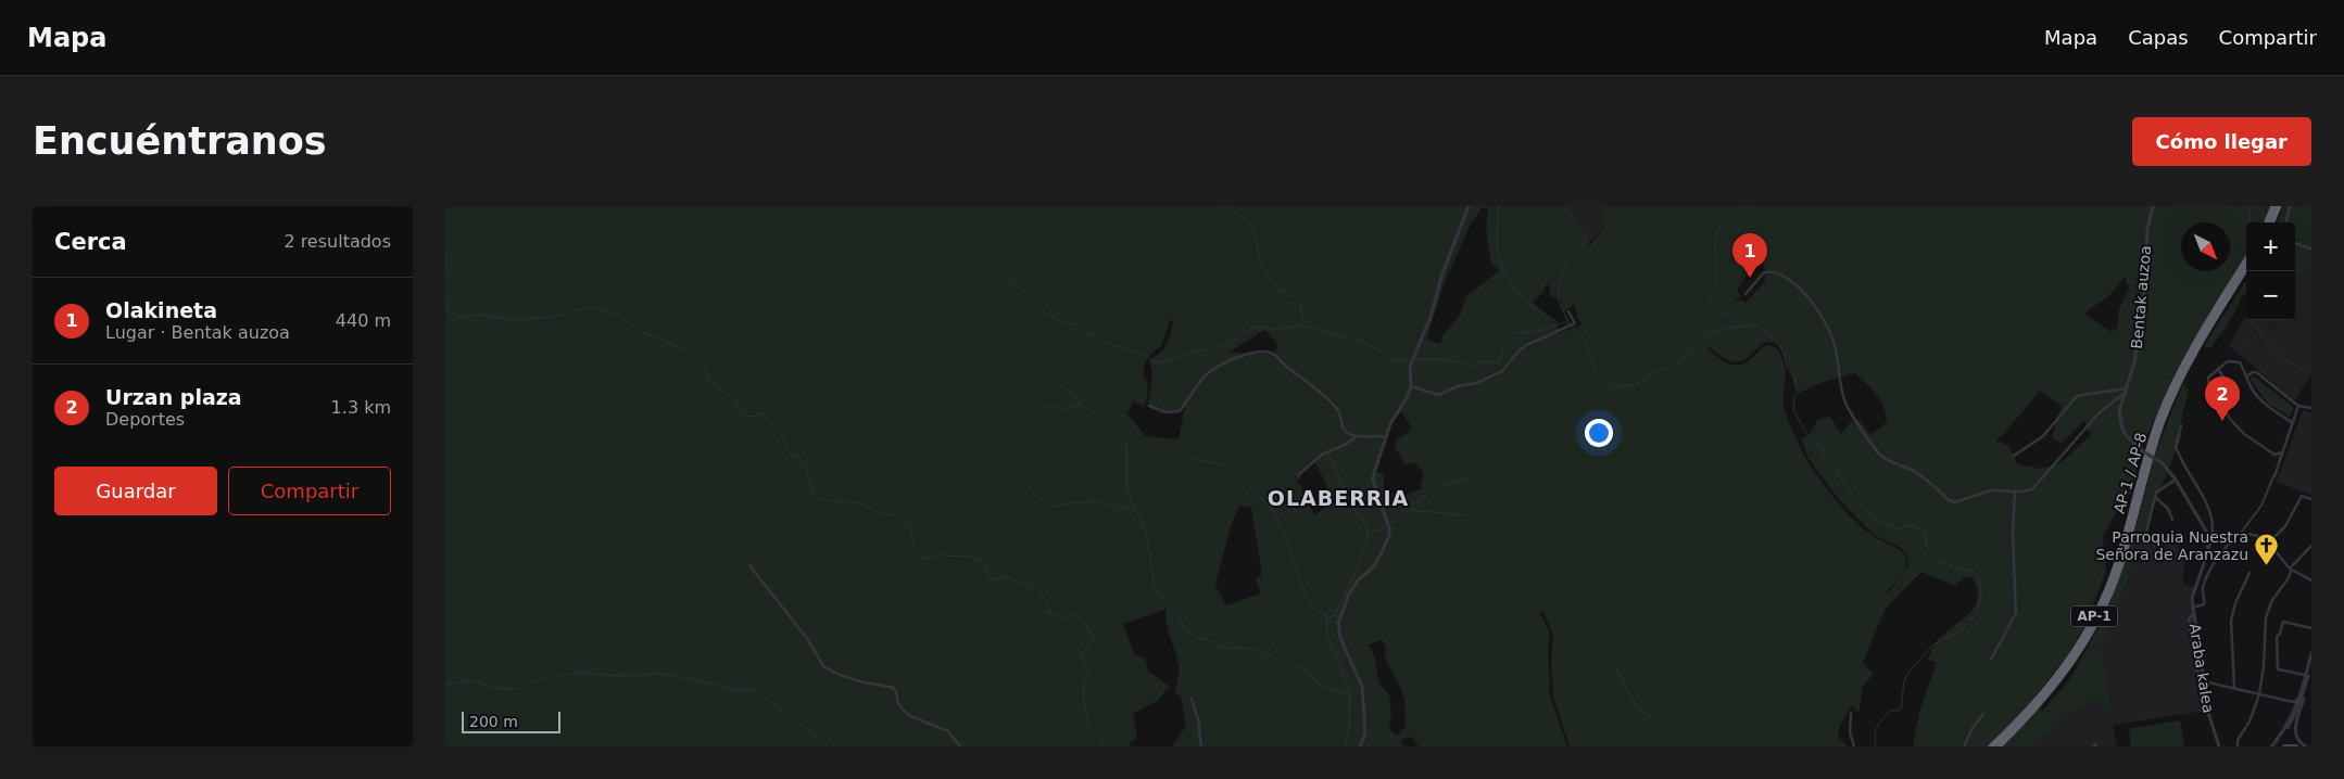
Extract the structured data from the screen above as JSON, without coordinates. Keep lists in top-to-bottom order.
{
  "streets": {
    "highway": ["AP-1 / AP-8", "AP-1"],
    "street": ["Bentak auzoa", "Araba kalea"]
  },
  "districts": ["OLABERRIA"],
  "places": {
    "church": ["Parroquia Nuestra Señora de Aranzazu"]
  },
  "scale_bar": "200 m",
  "north": "bottom right",
  "page": {
    "header": "Mapa",
    "nav": ["Mapa", "Capas", "Compartir"],
    "buttons": [
      "Cómo llegar",
      ["Guardar", "Compartir"]
    ],
    "title": "Encuéntranos",
    "heading": ["Cerca", "2 resultados"],
    "map_buttons": ["+", "−"],
    "pins": ["1", "2"],
    "list": [
      {
        "mark": "1",
        "name": "Olakineta",
        "note": "Lugar · Bentak auzoa",
        "value": "440 m"
      },
      {
        "mark": "2",
        "name": "Urzan plaza",
        "note": "Deportes",
        "value": "1.3 km"
      }
    ],
    "scale": "200 m"
  }
}
